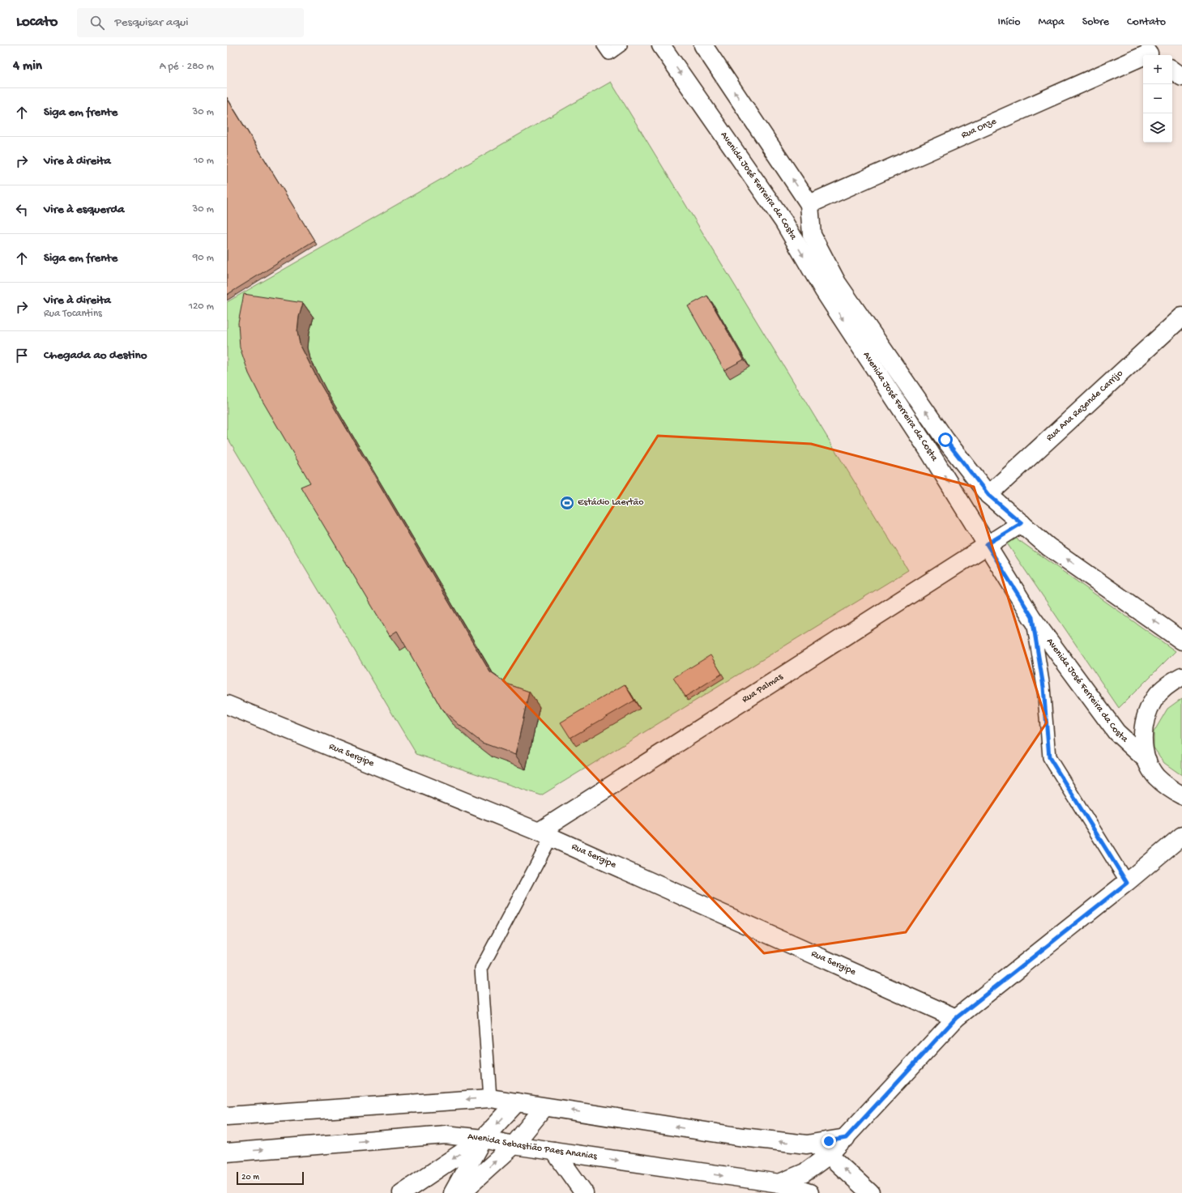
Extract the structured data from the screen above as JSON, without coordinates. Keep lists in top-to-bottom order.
{
  "streets": {
    "main road": [
      "Rua Onze",
      "Avenida José Ferreira da Costa",
      "Rua Ana Rezende Carrijo",
      "Rua Palmas",
      "Rua Sergipe",
      "Avenida Sebastião Paes Ananias"
    ]
  },
  "crossings": [
    ["Rua Onze", "Avenida José Ferreira da Costa"],
    ["Avenida José Ferreira da Costa", "Rua Ana Rezende Carrijo"],
    ["Avenida José Ferreira da Costa", "Rua Palmas"],
    ["Rua Palmas", "Rua Sergipe"]
  ],
  "places": {
    "sports": ["Estádio Laertão"]
  },
  "scale_bar": "20 m",
  "page": {
    "header": "Locato",
    "search": "Pesquisar aqui",
    "nav": [
      "Início",
      "Mapa",
      "Sobre",
      "Contato"
    ],
    "heading": ["4 min", "A pé · 280 m"],
    "map_buttons": ["+", "−"],
    "list": [
      ["Siga em frente", "30 m"],
      ["Vire à direita", "10 m"],
      ["Vire à esquerda", "30 m"],
      ["Siga em frente", "90 m"],
      ["Vire à direita", "Rua Tocantins", "120 m"],
      "Chegada ao destino"
    ],
    "scale": "20 m"
  }
}
